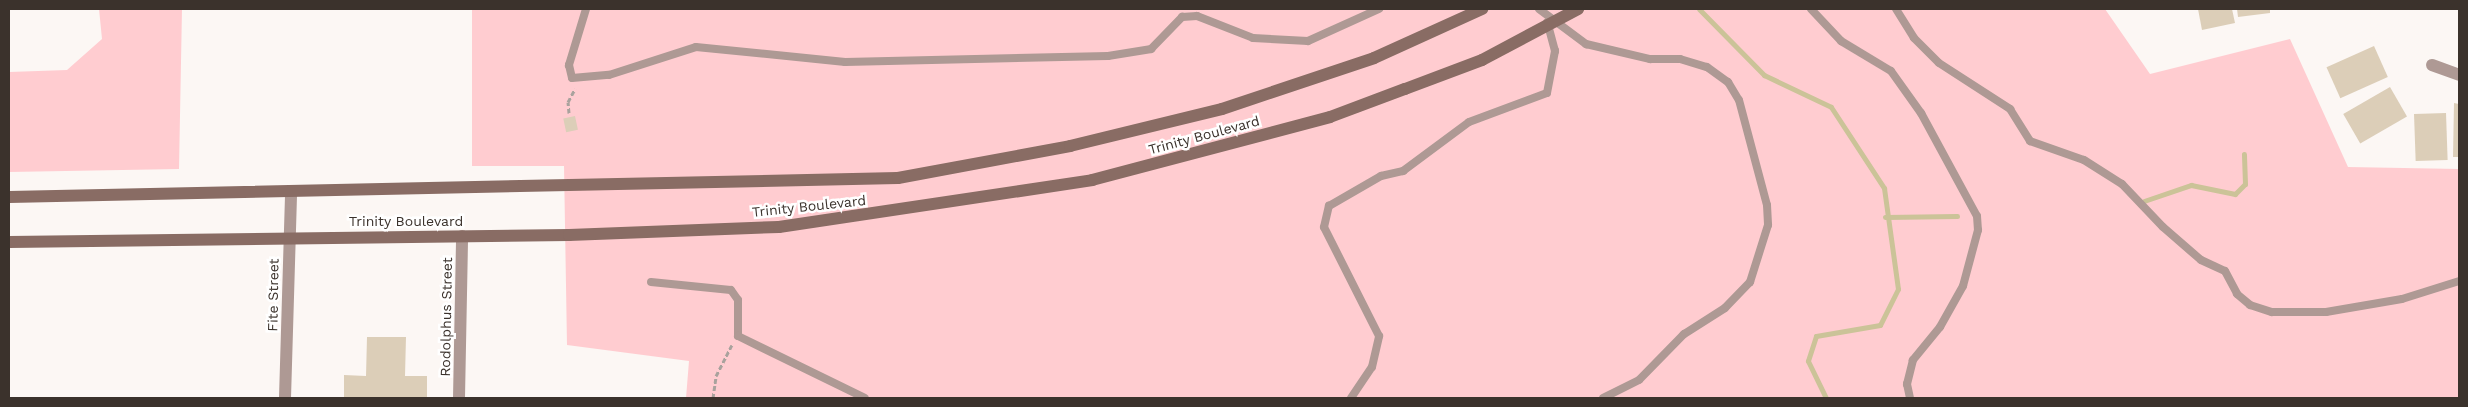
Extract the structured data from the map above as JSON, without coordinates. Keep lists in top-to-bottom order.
{
  "streets": {
    "main road": ["Trinity Boulevard"],
    "street": ["Fite Street", "Rodolphus Street"]
  },
  "crossings": [
    ["Trinity Boulevard", "Fite Street"],
    ["Trinity Boulevard", "Rodolphus Street"]
  ]
}
